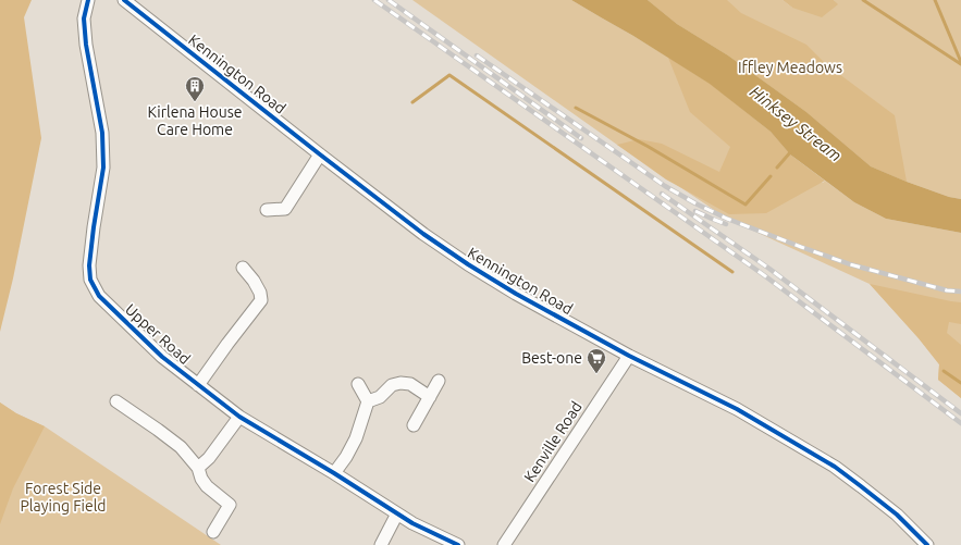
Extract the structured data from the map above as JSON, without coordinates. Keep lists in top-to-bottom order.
{
  "streets": {
    "street": ["Kennington Road", "Upper Road", "Kenville Road"]
  },
  "crossings": [
    ["Kennington Road", "Kenville Road"]
  ],
  "water": ["Hinksey Stream"],
  "parks": ["Iffley Meadows", "Forest Side Playing Field"],
  "places": {
    "building": ["Kirlena House Care Home"],
    "supermarket": ["Best-one"]
  }
}
